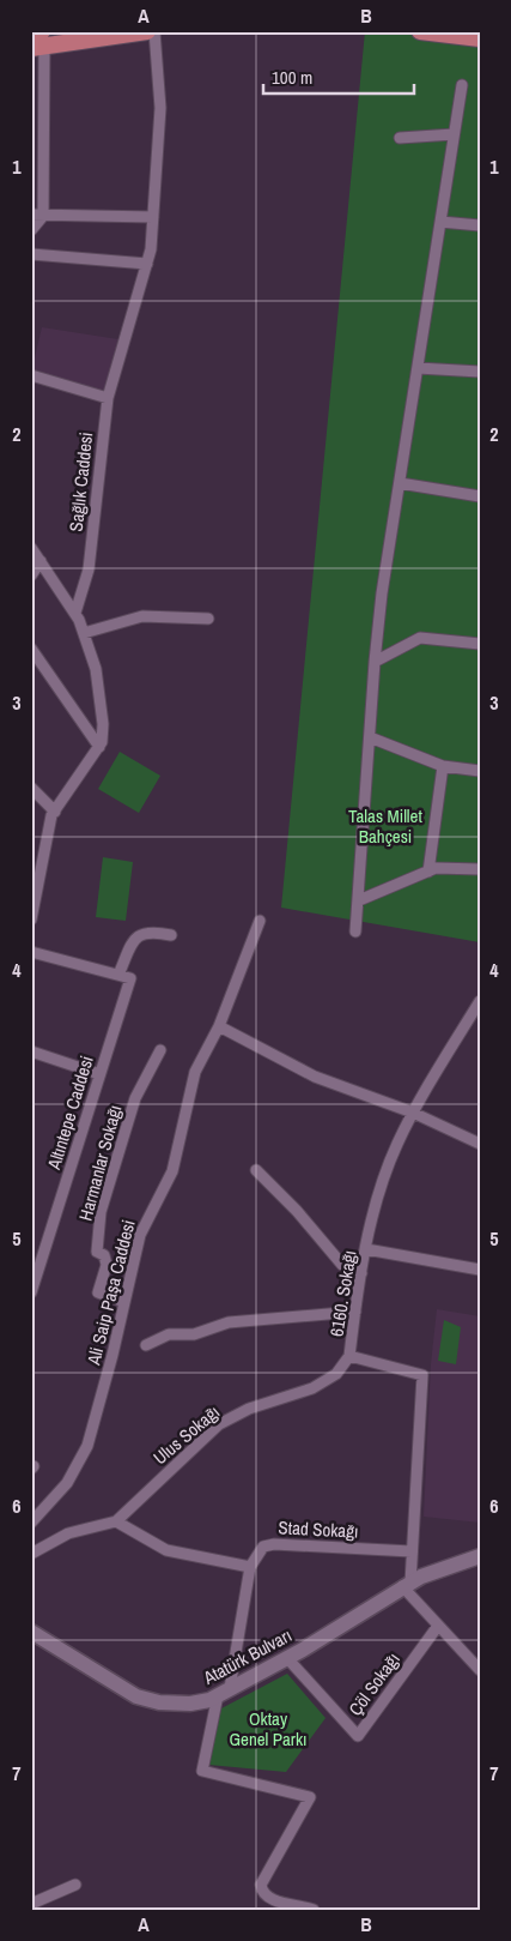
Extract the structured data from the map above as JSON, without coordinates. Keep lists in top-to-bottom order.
{
  "streets": {
    "main road": ["Atatürk Bulvarı"],
    "street": [
      "Sağlık Caddesi",
      "Altıntepe Caddesi",
      "Harmanlar Sokağı",
      "Ali Saip Paşa Caddesi",
      "6160. Sokağı",
      "Ulus Sokağı",
      "Stad Sokağı",
      "Çöl Sokağı"
    ]
  },
  "crossings": [
    ["Harmanlar Sokağı", "Ali Saip Paşa Caddesi"],
    ["6160. Sokağı", "Ulus Sokağı"],
    ["6160. Sokağı", "Stad Sokağı"],
    ["6160. Sokağı", "Atatürk Bulvarı"],
    ["Stad Sokağı", "Atatürk Bulvarı"],
    ["Atatürk Bulvarı", "Çöl Sokağı"]
  ],
  "parks": ["Talas Millet Bahçesi", "Oktay Genel Parkı"],
  "scale_bar": "100 m",
  "grid": {
    "columns": ["A", "B"],
    "rows": [
      "1",
      "2",
      "3",
      "4",
      "5",
      "6",
      "7"
    ]
  }
}
